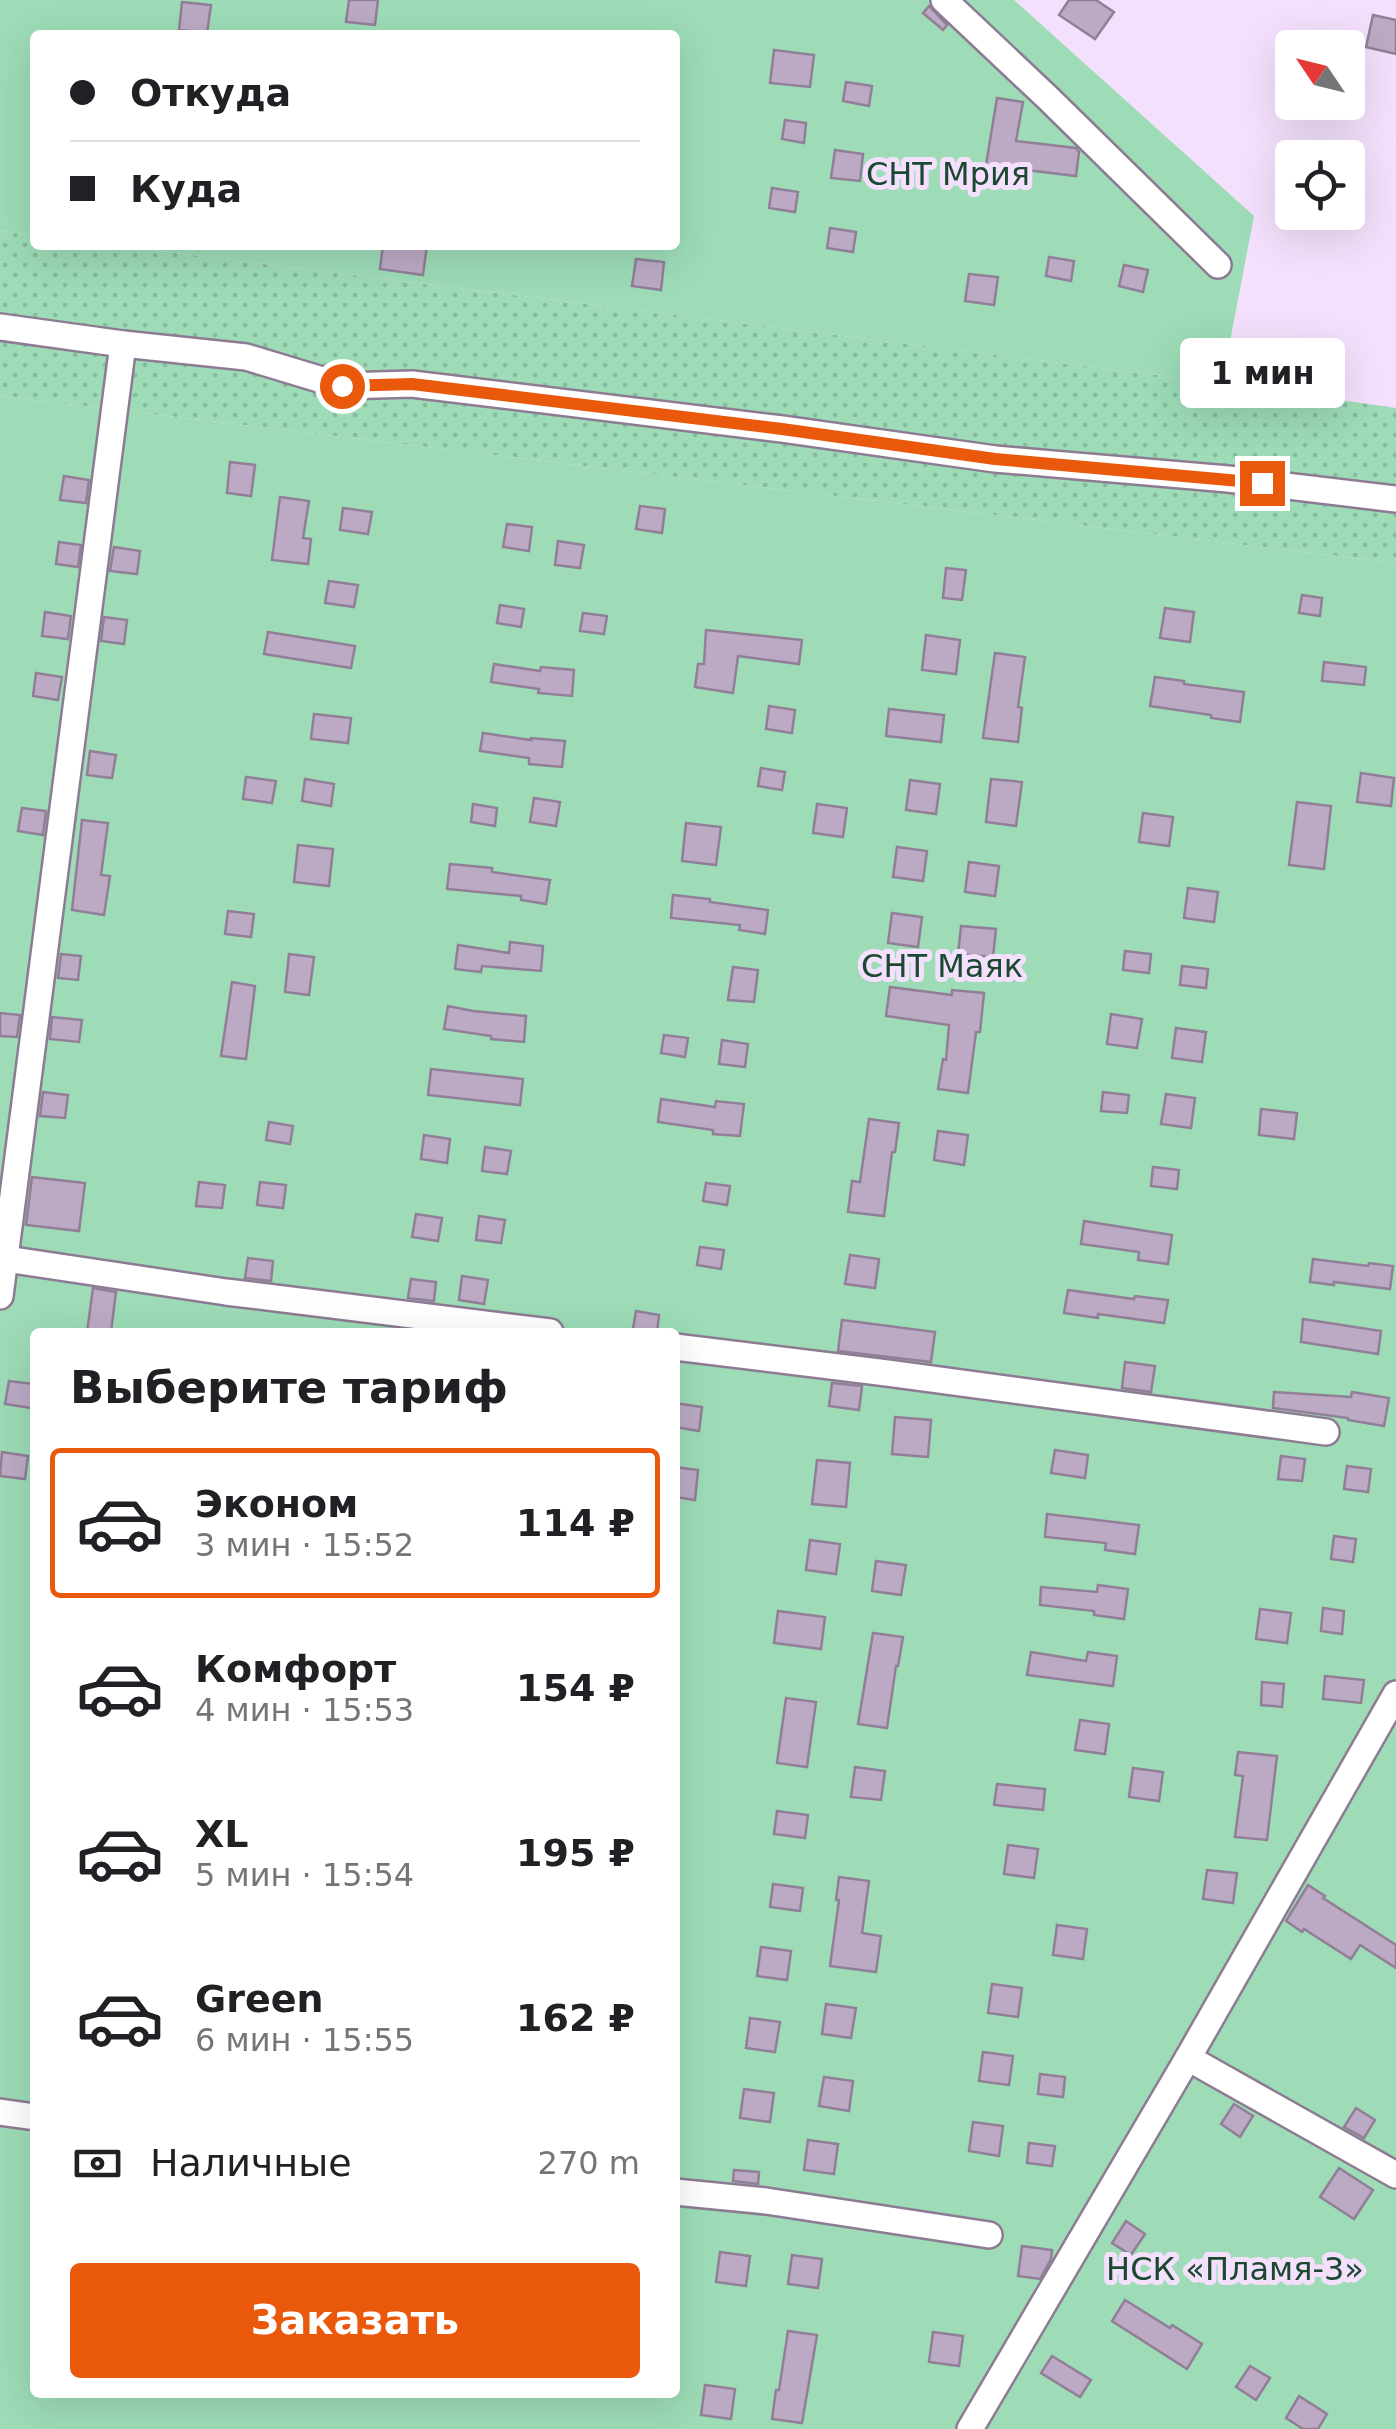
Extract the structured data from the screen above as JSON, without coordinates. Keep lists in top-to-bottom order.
{
  "parks": ["СНТ Мрия", "СНТ Маяк", "НСК «Пламя-3»"],
  "north": "top left",
  "page": {
    "banner": ["Откуда", "Куда"],
    "bubble": "1 мин",
    "heading": "Выберите тариф",
    "list": [
      {
        "name": "Эконом",
        "note": "3 мин · 15:52",
        "value": "114 ₽"
      },
      {
        "name": "Комфорт",
        "note": "4 мин · 15:53",
        "value": "154 ₽"
      },
      {
        "name": "XL",
        "note": "5 мин · 15:54",
        "value": "195 ₽"
      },
      {
        "name": "Green",
        "note": "6 мин · 15:55",
        "value": "162 ₽"
      }
    ],
    "pay": ["Наличные", "270 m"],
    "buttons": "Заказать"
  }
}
